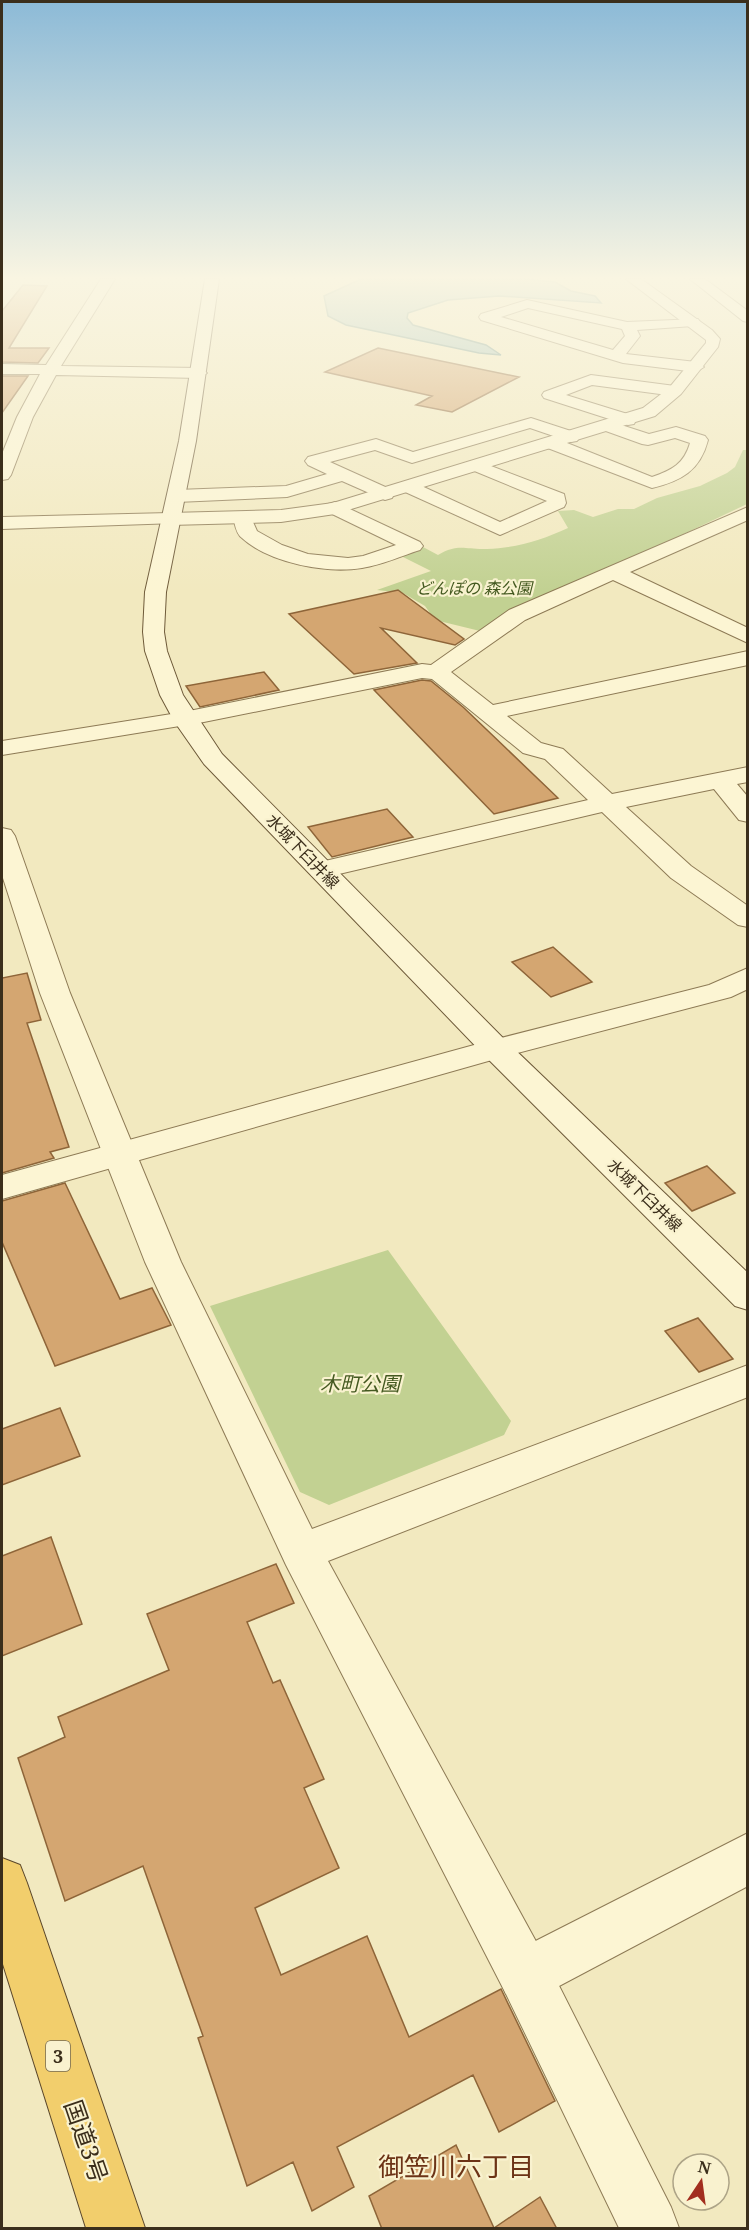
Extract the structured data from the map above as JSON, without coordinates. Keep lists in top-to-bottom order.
{
  "streets": {
    "highway": ["3", "国道3号"],
    "street": ["水城下臼井線"]
  },
  "districts": ["御笠川六丁目"],
  "parks": ["どんぽの 森公園", "木町公園"],
  "north": "top"
}
